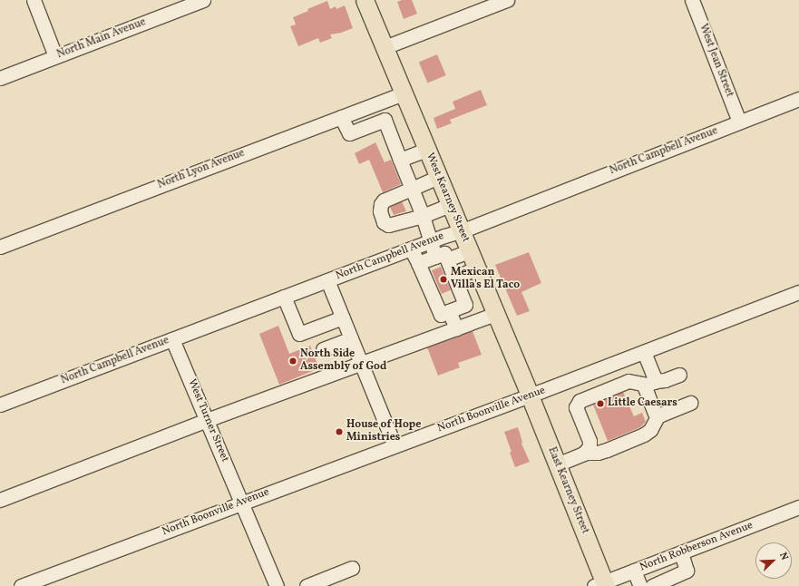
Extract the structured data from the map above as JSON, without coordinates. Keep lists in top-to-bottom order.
{
  "streets": {
    "main road": ["West Kearney Street", "East Kearney Street"],
    "street": [
      "North Main Avenue",
      "West Jean Street",
      "North Campbell Avenue",
      "North Lyon Avenue",
      "North Boonville Avenue",
      "West Turner Street",
      "North Robberson Avenue"
    ]
  },
  "crossings": [
    ["West Jean Street", "North Campbell Avenue"],
    ["North Campbell Avenue", "West Kearney Street"],
    ["North Campbell Avenue", "West Turner Street"],
    ["North Lyon Avenue", "West Kearney Street"],
    ["West Kearney Street", "North Boonville Avenue"],
    ["West Kearney Street", "East Kearney Street"],
    ["North Boonville Avenue", "West Turner Street"],
    ["North Boonville Avenue", "East Kearney Street"],
    ["East Kearney Street", "North Robberson Avenue"]
  ],
  "places": [
    "Mexican Villa's El Taco",
    "North Side Assembly of God",
    "Little Caesars",
    "House of Hope Ministries"
  ],
  "north": "top right"
}
